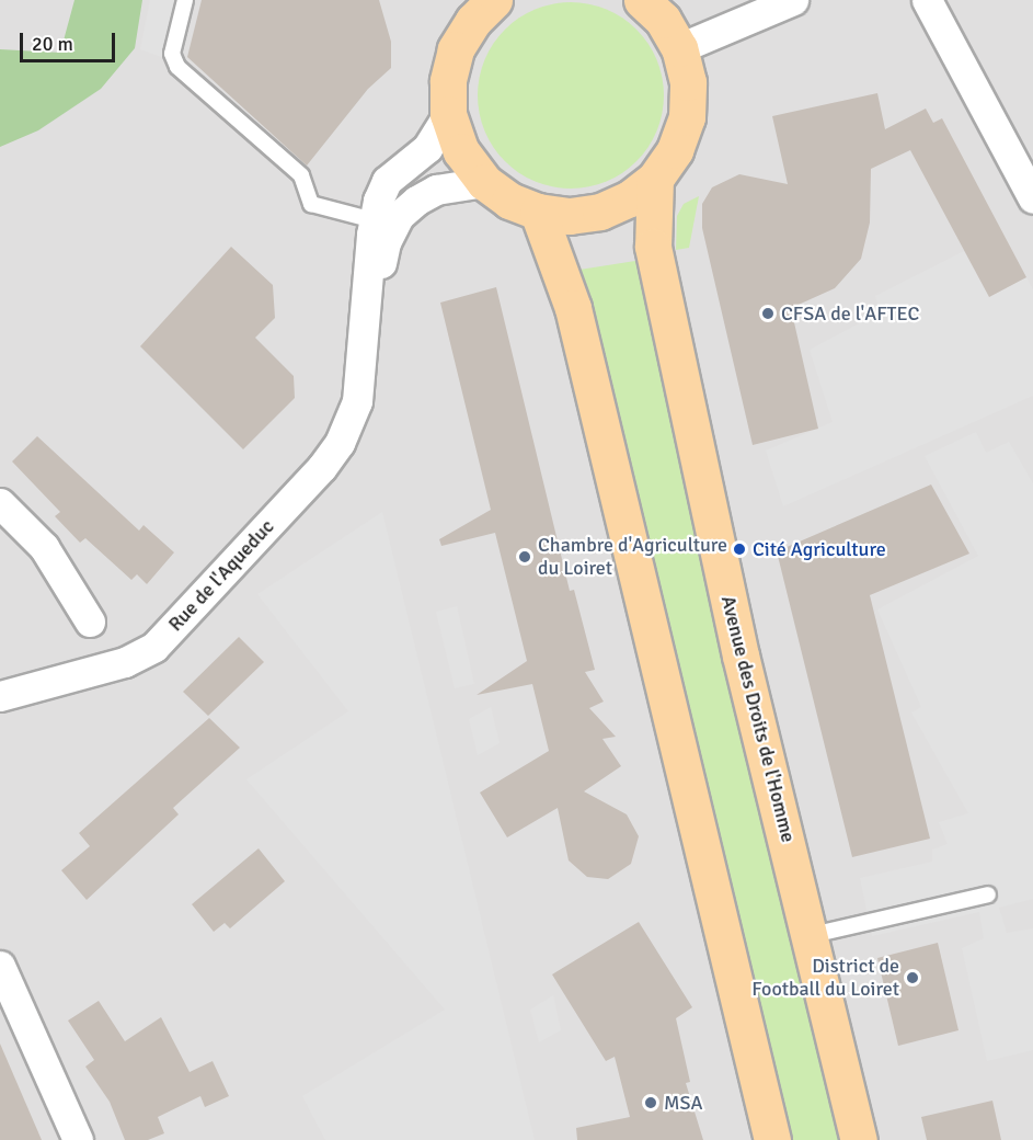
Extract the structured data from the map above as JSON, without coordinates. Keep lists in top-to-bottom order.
{
  "streets": {
    "main road": ["Avenue des Droits de l'Homme"],
    "street": ["Rue de l'Aqueduc"]
  },
  "places": [
    "CFSA de l'AFTEC",
    "Cité Agriculture",
    "Chambre d'Agriculture du Loiret",
    "District de Football du Loiret",
    "MSA"
  ],
  "scale_bar": "20 m"
}
